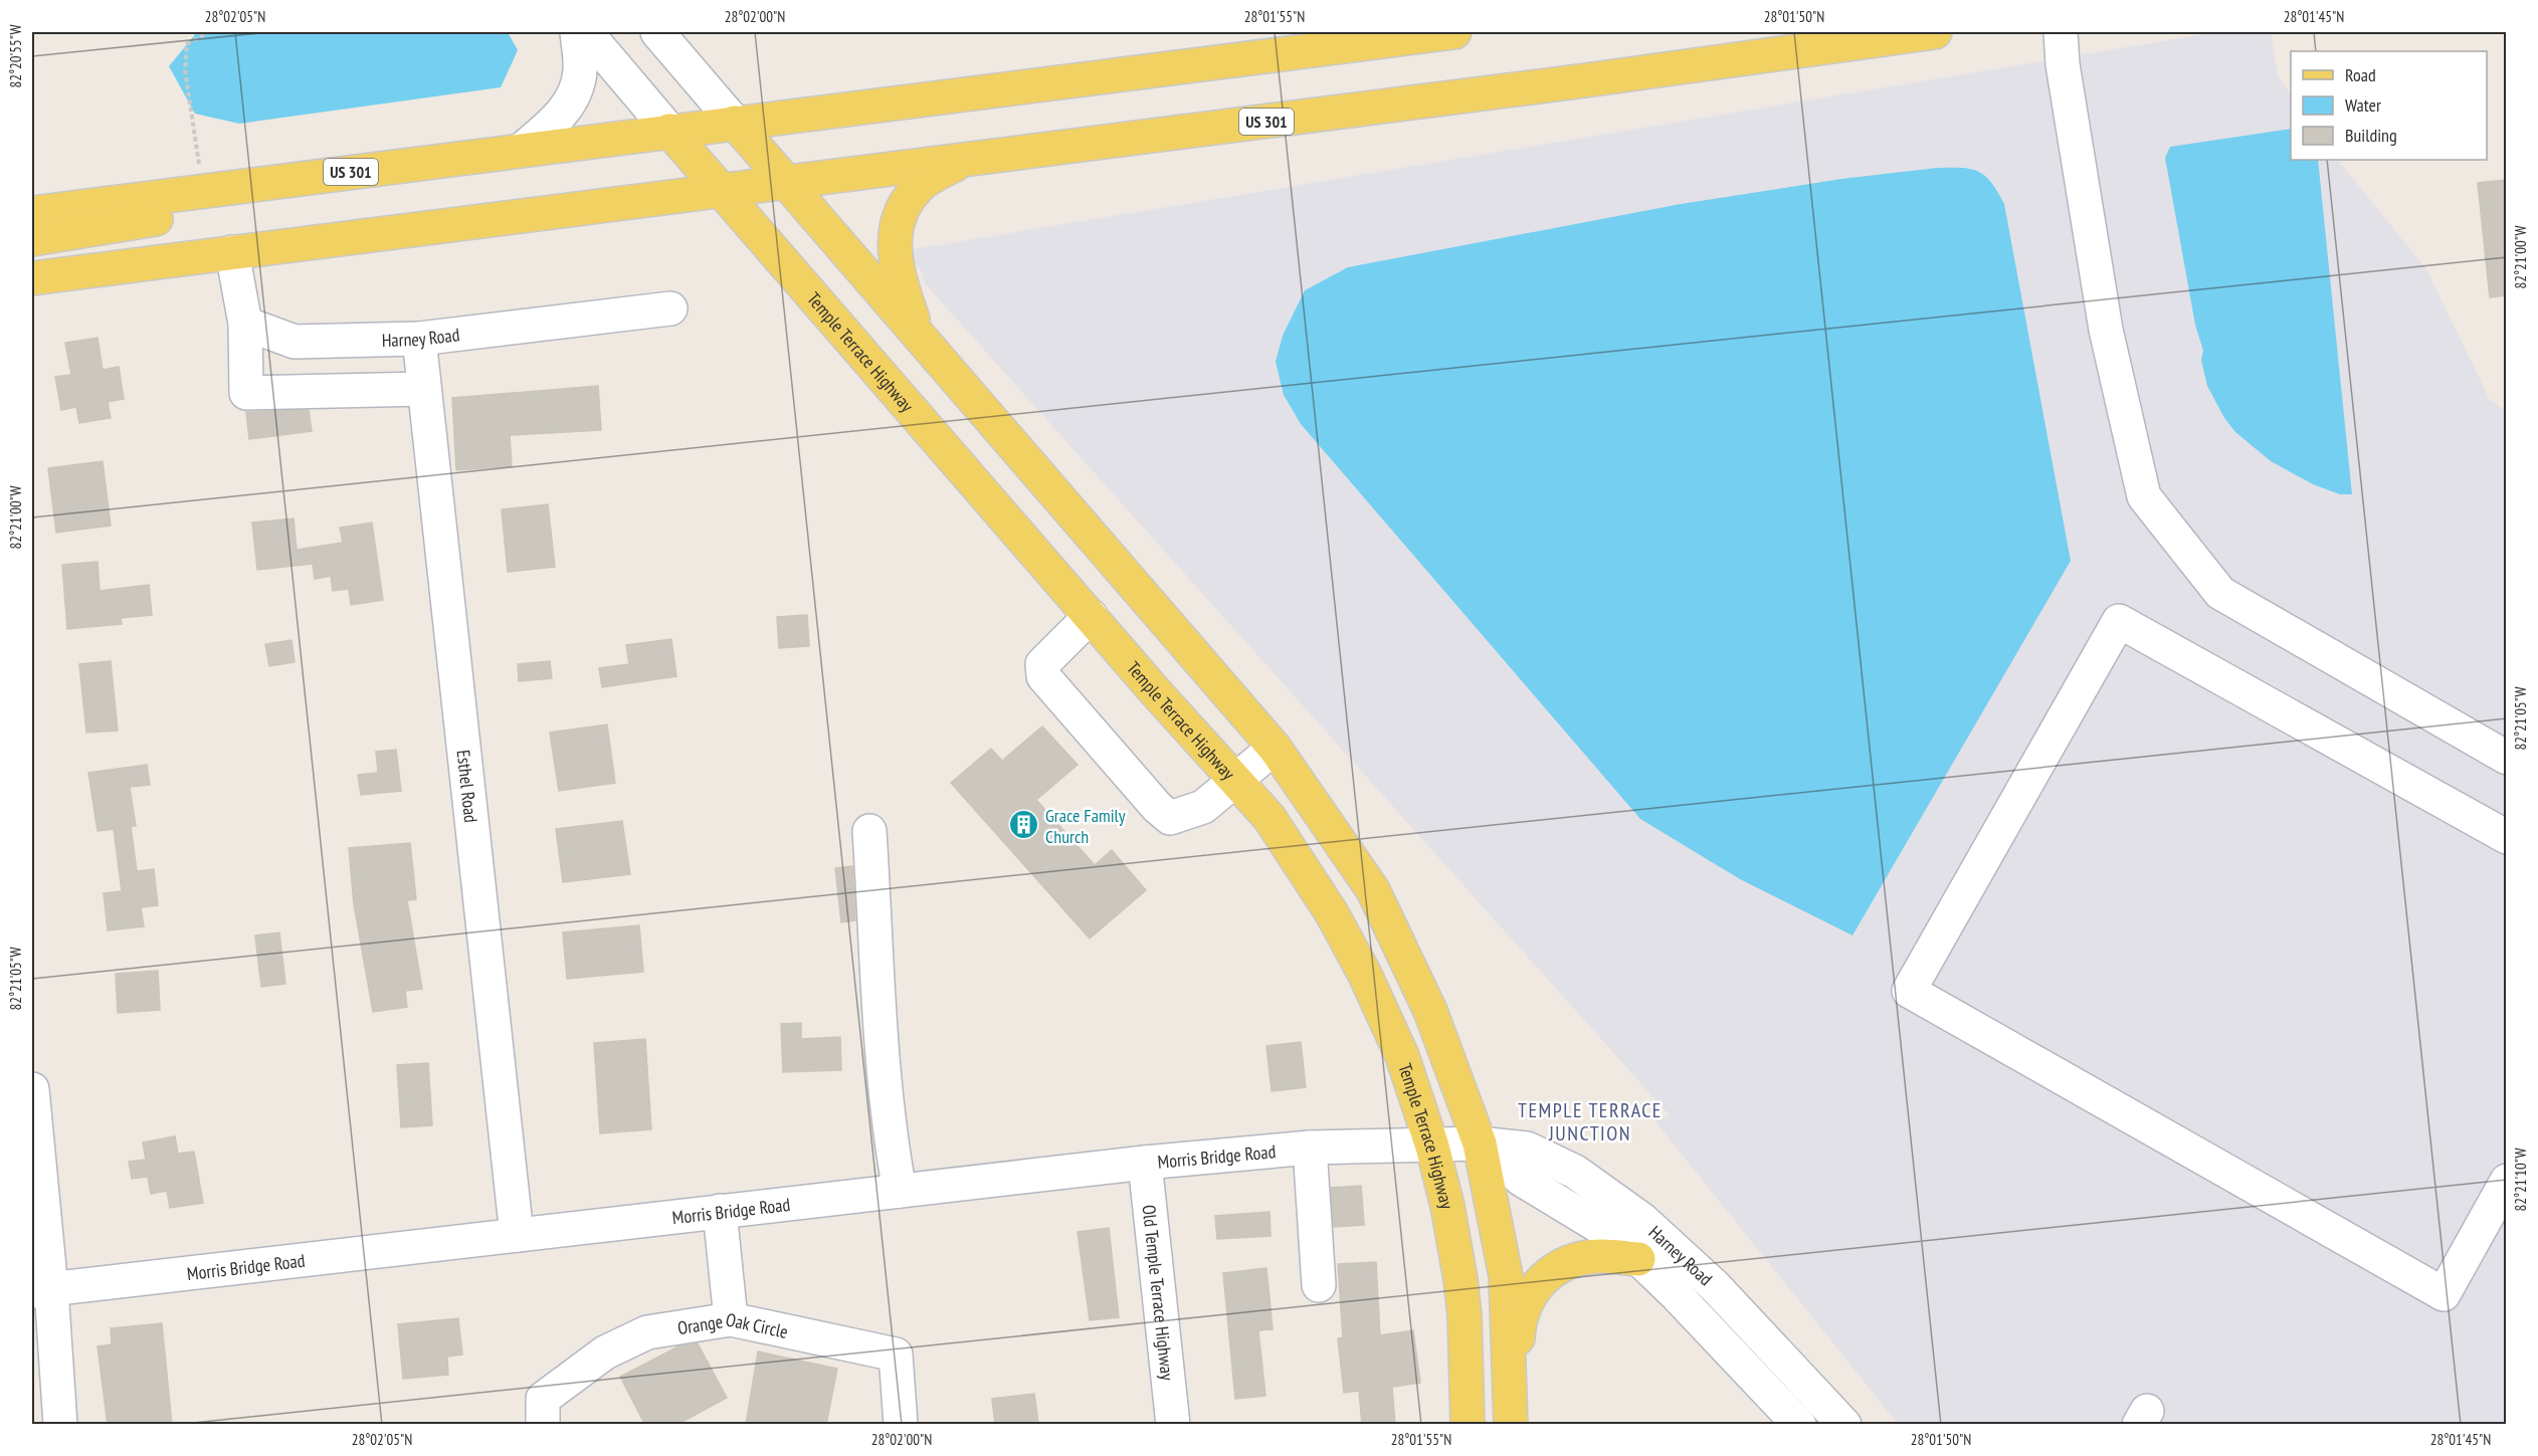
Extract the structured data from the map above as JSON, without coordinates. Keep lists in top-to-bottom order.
{
  "streets": {
    "main road": ["US 301", "Temple Terrace Highway"],
    "street": [
      "Harney Road",
      "Esthel Road",
      "Morris Bridge Road",
      "Old Temple Terrace Highway",
      "Orange Oak Circle"
    ]
  },
  "crossings": [
    ["US 301", "Temple Terrace Highway"],
    ["Harney Road", "Temple Terrace Highway"],
    ["Harney Road", "Esthel Road"],
    ["Harney Road", "Morris Bridge Road"],
    ["Temple Terrace Highway", "Morris Bridge Road"],
    ["Esthel Road", "Morris Bridge Road"],
    ["Morris Bridge Road", "Old Temple Terrace Highway"]
  ],
  "districts": ["TEMPLE TERRACE JUNCTION"],
  "places": {
    "building": ["Grace Family Church"]
  },
  "legend": ["Road", "Water", "Building"],
  "coordinates": [
    "28°02'05\"N",
    "28°02'00\"N",
    "28°01'55\"N",
    "28°01'50\"N",
    "28°01'45\"N",
    "82°20'55\"W",
    "82°21'00\"W",
    "82°21'05\"W",
    "82°21'10\"W"
  ]
}
